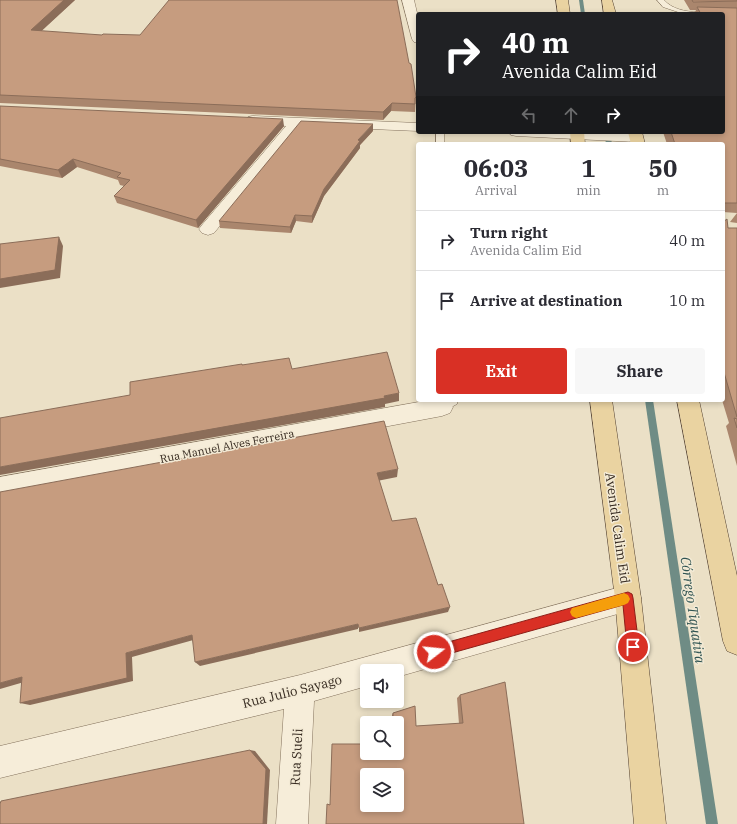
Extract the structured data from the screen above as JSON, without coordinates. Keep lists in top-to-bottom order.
{
  "streets": {
    "main road": ["Avenida Calim Eid"],
    "street": ["Rua Manuel Alves Ferreira", "Rua Julio Sayago", "Rua Sueli"]
  },
  "crossings": [
    ["Avenida Calim Eid", "Rua Julio Sayago"],
    ["Rua Julio Sayago", "Rua Sueli"]
  ],
  "water": ["Córrego Tiquatira"],
  "page": {
    "turn": ["40 m", "Avenida Calim Eid"],
    "eta": [
      "06:03",
      "Arrival",
      "1",
      "min",
      "50",
      "m"
    ],
    "list": [
      {
        "name": "Turn right",
        "note": "Avenida Calim Eid",
        "value": "40 m"
      },
      {
        "name": "Arrive at destination",
        "value": "10 m"
      }
    ],
    "buttons": ["Exit", "Share"]
  }
}
